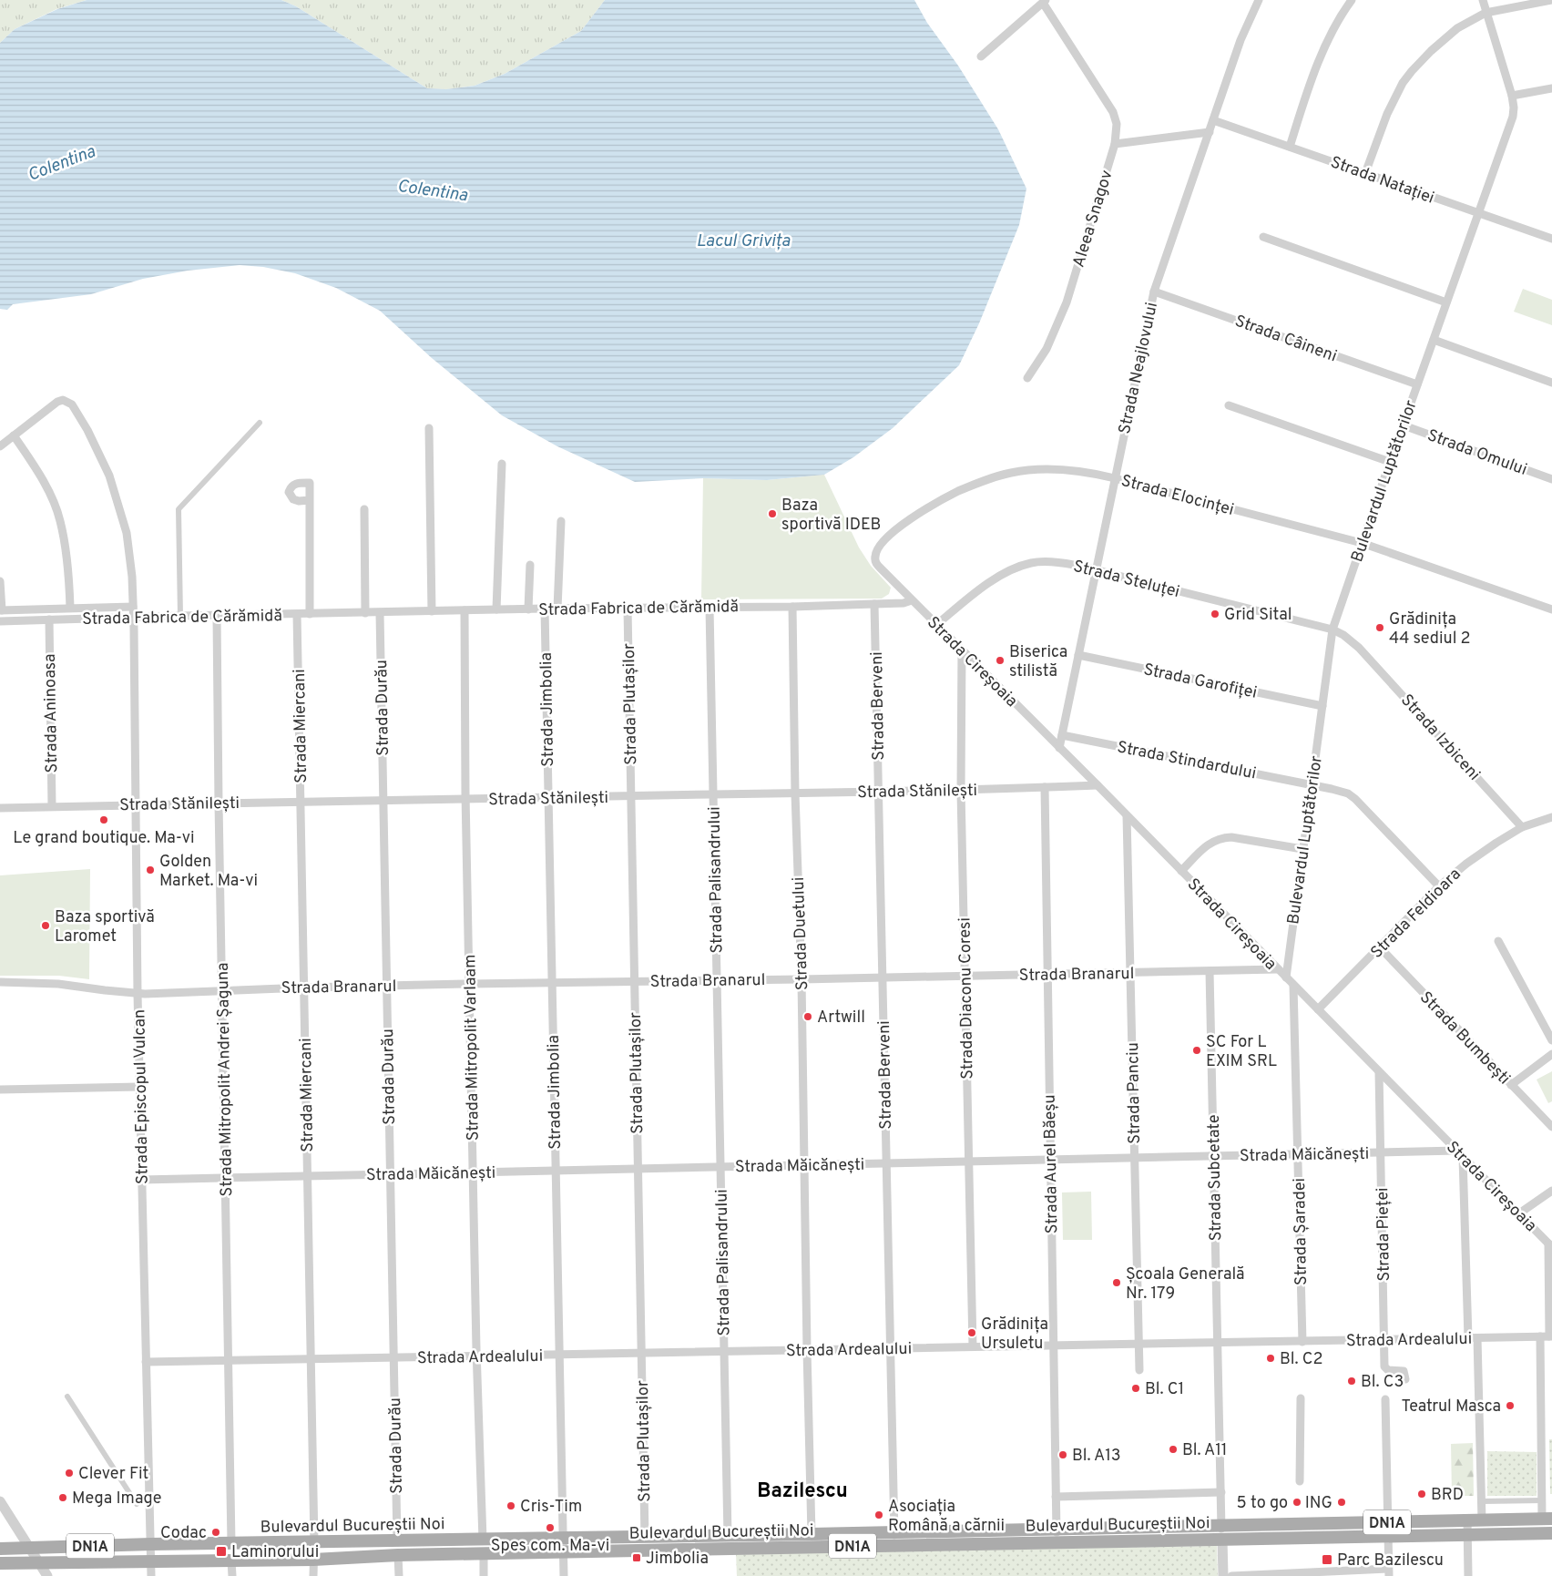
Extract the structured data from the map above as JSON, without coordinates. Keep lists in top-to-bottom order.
{
  "streets": {
    "main road": ["DN1A", "Bulevardul Bucureștii Noi"],
    "street": [
      "Strada Natației",
      "Aleea Snagov",
      "Strada Câineni",
      "Strada Neajlovului",
      "Strada Omului",
      "Bulevardul Luptătorilor",
      "Strada Elocinței",
      "Strada Steluței",
      "Strada Fabrica de Cărămidă",
      "Strada Cireșoaia",
      "Strada Garofiței",
      "Strada Plutașilor",
      "Strada Berveni",
      "Strada Durău",
      "Strada Jimbolia",
      "Strada Aninoasa",
      "Strada Miercani",
      "Strada Izbiceni",
      "Strada Stindardului",
      "Strada Stănilești",
      "Strada Palisandrului",
      "Strada Feldioara",
      "Strada Duetului",
      "Strada Branarul",
      "Strada Diaconu Coresi",
      "Strada Bumbești",
      "Strada Mitropolit Varlaam",
      "Strada Mitropolit Andrei Șaguna",
      "Strada Panciu",
      "Strada Episcopul Vulcan",
      "Strada Măicănești",
      "Strada Aurel Băeșu",
      "Strada Subcetate",
      "Strada Șaradei",
      "Strada Pieței",
      "Strada Ardealului"
    ]
  },
  "crossings": [
    ["Strada Natației", "Strada Neajlovului"],
    ["Strada Natației", "Bulevardul Luptătorilor"],
    ["Strada Câineni", "Strada Neajlovului"],
    ["Strada Câineni", "Bulevardul Luptătorilor"],
    ["Strada Neajlovului", "Strada Elocinței"],
    ["Strada Neajlovului", "Strada Steluței"],
    ["Strada Neajlovului", "Strada Cireșoaia"],
    ["Strada Neajlovului", "Strada Garofiței"],
    ["Strada Neajlovului", "Strada Stindardului"],
    ["Strada Omului", "Bulevardul Luptătorilor"],
    ["Bulevardul Luptătorilor", "Strada Elocinței"],
    ["Bulevardul Luptătorilor", "Strada Steluței"],
    ["Bulevardul Luptătorilor", "Strada Cireșoaia"],
    ["Bulevardul Luptătorilor", "Strada Garofiței"],
    ["Bulevardul Luptătorilor", "Strada Izbiceni"],
    ["Bulevardul Luptătorilor", "Strada Stindardului"],
    ["Strada Elocinței", "Strada Fabrica de Cărămidă"],
    ["Strada Elocinței", "Strada Cireșoaia"],
    ["Strada Steluței", "Strada Cireșoaia"],
    ["Strada Steluței", "Strada Izbiceni"],
    ["Strada Fabrica de Cărămidă", "Strada Cireșoaia"],
    ["Strada Fabrica de Cărămidă", "Strada Plutașilor"],
    ["Strada Fabrica de Cărămidă", "Strada Berveni"],
    ["Strada Fabrica de Cărămidă", "Strada Durău"],
    ["Strada Fabrica de Cărămidă", "Strada Jimbolia"],
    ["Strada Fabrica de Cărămidă", "Strada Aninoasa"],
    ["Strada Fabrica de Cărămidă", "Strada Miercani"],
    ["Strada Fabrica de Cărămidă", "Strada Palisandrului"],
    ["Strada Fabrica de Cărămidă", "Strada Duetului"],
    ["Strada Fabrica de Cărămidă", "Strada Mitropolit Varlaam"],
    ["Strada Fabrica de Cărămidă", "Strada Mitropolit Andrei Șaguna"],
    ["Strada Fabrica de Cărămidă", "Strada Episcopul Vulcan"],
    ["Strada Cireșoaia", "Strada Stănilești"],
    ["Strada Cireșoaia", "Strada Feldioara"],
    ["Strada Cireșoaia", "Strada Branarul"],
    ["Strada Cireșoaia", "Strada Diaconu Coresi"],
    ["Strada Cireșoaia", "Strada Panciu"],
    ["Strada Cireșoaia", "Strada Măicănești"],
    ["Strada Cireșoaia", "Strada Șaradei"],
    ["Strada Cireșoaia", "Strada Pieței"],
    ["Strada Plutașilor", "Strada Stănilești"],
    ["Strada Plutașilor", "Strada Branarul"],
    ["Strada Plutașilor", "Strada Măicănești"],
    ["Strada Plutașilor", "Strada Ardealului"],
    ["Strada Plutașilor", "Bulevardul Bucureștii Noi"],
    ["Strada Berveni", "Strada Stănilești"],
    ["Strada Berveni", "Strada Branarul"],
    ["Strada Berveni", "Strada Măicănești"],
    ["Strada Berveni", "Strada Ardealului"],
    ["Strada Berveni", "Bulevardul Bucureștii Noi"],
    ["Strada Durău", "Strada Stănilești"],
    ["Strada Durău", "Strada Branarul"],
    ["Strada Durău", "Strada Măicănești"],
    ["Strada Durău", "Strada Ardealului"],
    ["Strada Durău", "Bulevardul Bucureștii Noi"],
    ["Strada Jimbolia", "Strada Stănilești"],
    ["Strada Jimbolia", "Strada Branarul"],
    ["Strada Jimbolia", "Strada Măicănești"],
    ["Strada Jimbolia", "Strada Ardealului"],
    ["Strada Jimbolia", "Bulevardul Bucureștii Noi"],
    ["Strada Aninoasa", "Strada Stănilești"],
    ["Strada Miercani", "Strada Stănilești"],
    ["Strada Miercani", "Strada Branarul"],
    ["Strada Miercani", "Strada Măicănești"],
    ["Strada Miercani", "Strada Ardealului"],
    ["Strada Miercani", "Bulevardul Bucureștii Noi"],
    ["Strada Izbiceni", "Strada Feldioara"],
    ["Strada Stindardului", "Strada Feldioara"],
    ["Strada Stănilești", "Strada Palisandrului"],
    ["Strada Stănilești", "Strada Duetului"],
    ["Strada Stănilești", "Strada Diaconu Coresi"],
    ["Strada Stănilești", "Strada Mitropolit Varlaam"],
    ["Strada Stănilești", "Strada Mitropolit Andrei Șaguna"],
    ["Strada Stănilești", "Strada Episcopul Vulcan"],
    ["Strada Stănilești", "Strada Aurel Băeșu"],
    ["Strada Palisandrului", "Strada Branarul"],
    ["Strada Palisandrului", "Strada Măicănești"],
    ["Strada Palisandrului", "Strada Ardealului"],
    ["Strada Palisandrului", "Bulevardul Bucureștii Noi"],
    ["Strada Feldioara", "Strada Bumbești"],
    ["Strada Duetului", "Strada Branarul"],
    ["Strada Duetului", "Strada Măicănești"],
    ["Strada Duetului", "Strada Ardealului"],
    ["Strada Duetului", "Bulevardul Bucureștii Noi"],
    ["Strada Branarul", "Strada Diaconu Coresi"],
    ["Strada Branarul", "Strada Mitropolit Varlaam"],
    ["Strada Branarul", "Strada Mitropolit Andrei Șaguna"],
    ["Strada Branarul", "Strada Panciu"],
    ["Strada Branarul", "Strada Episcopul Vulcan"],
    ["Strada Branarul", "Strada Aurel Băeșu"],
    ["Strada Branarul", "Strada Subcetate"],
    ["Strada Diaconu Coresi", "Strada Măicănești"],
    ["Strada Diaconu Coresi", "Strada Ardealului"],
    ["Strada Mitropolit Varlaam", "Strada Măicănești"],
    ["Strada Mitropolit Varlaam", "Strada Ardealului"],
    ["Strada Mitropolit Varlaam", "Bulevardul Bucureștii Noi"],
    ["Strada Mitropolit Andrei Șaguna", "Strada Măicănești"],
    ["Strada Mitropolit Andrei Șaguna", "Strada Ardealului"],
    ["Strada Mitropolit Andrei Șaguna", "Bulevardul Bucureștii Noi"],
    ["Strada Panciu", "Strada Măicănești"],
    ["Strada Panciu", "Strada Ardealului"],
    ["Strada Episcopul Vulcan", "Strada Măicănești"],
    ["Strada Episcopul Vulcan", "Strada Ardealului"],
    ["Strada Episcopul Vulcan", "Bulevardul Bucureștii Noi"],
    ["Strada Măicănești", "Strada Aurel Băeșu"],
    ["Strada Măicănești", "Strada Subcetate"],
    ["Strada Măicănești", "Strada Șaradei"],
    ["Strada Măicănești", "Strada Pieței"],
    ["Strada Aurel Băeșu", "Strada Ardealului"],
    ["Strada Aurel Băeșu", "Bulevardul Bucureștii Noi"],
    ["Strada Subcetate", "Strada Ardealului"],
    ["Strada Subcetate", "Bulevardul Bucureștii Noi"],
    ["Strada Șaradei", "Strada Ardealului"],
    ["Strada Pieței", "Strada Ardealului"]
  ],
  "districts": ["Bazilescu"],
  "water": ["Colentina", "Lacul Grivița"],
  "places": {
    "other": [
      "Baza sportivă IDEB",
      "Grid Sital",
      "Grădinița 44 sediul 2",
      "Biserica stilistă",
      "Le grand boutique. Ma-vi",
      "Golden Market. Ma-vi",
      "Baza sportivă Laromet",
      "Artwill",
      "SC For L EXIM SRL",
      "Școala Generală Nr. 179",
      "Grădinița Ursuletu",
      "Bl. C2",
      "Bl. C3",
      "Bl. C1",
      "Teatrul Masca",
      "Bl. A11",
      "Bl. A13",
      "Clever Fit",
      "BRD",
      "Mega Image",
      "5 to go",
      "ING",
      "Cris-Tim",
      "Asociația Română a cărnii",
      "Spes com. Ma-vi",
      "Codac"
    ],
    "transit": ["Laminorului", "Jimbolia", "Parc Bazilescu"]
  }
}
